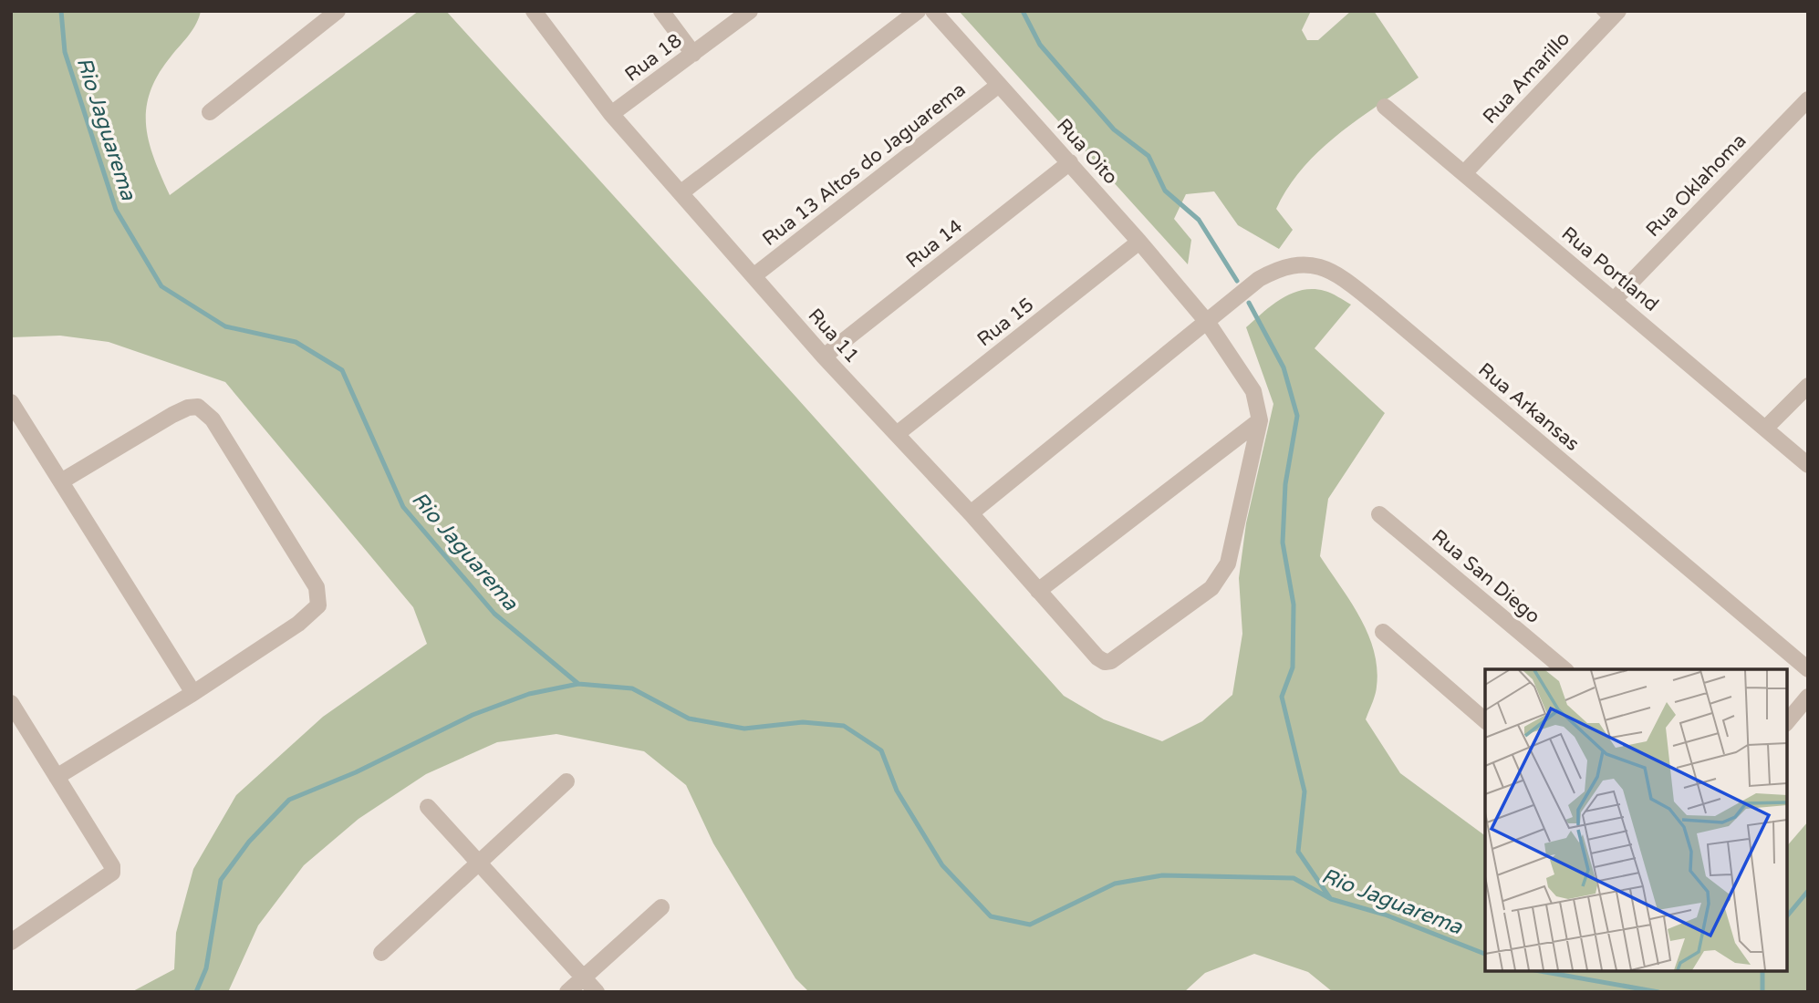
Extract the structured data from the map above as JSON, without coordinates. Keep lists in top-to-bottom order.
{
  "streets": {
    "street": [
      "Rua 18",
      "Rua Amarillo",
      "Rua Oito",
      "Rua 13 Altos do Jaguarema",
      "Rua Oklahoma",
      "Rua 14",
      "Rua Portland",
      "Rua 15",
      "Rua 11",
      "Rua Arkansas",
      "Rua San Diego"
    ]
  },
  "crossings": [
    ["Rua 18", "Rua 11"],
    ["Rua Amarillo", "Rua Portland"],
    ["Rua Oito", "Rua 13 Altos do Jaguarema"],
    ["Rua Oito", "Rua 14"],
    ["Rua Oito", "Rua 15"],
    ["Rua Oito", "Rua 11"],
    ["Rua Oito", "Rua Arkansas"],
    ["Rua 13 Altos do Jaguarema", "Rua 11"],
    ["Rua Oklahoma", "Rua Portland"],
    ["Rua 14", "Rua 11"],
    ["Rua 15", "Rua 11"],
    ["Rua 11", "Rua Arkansas"]
  ],
  "water": ["Rio Jaguarema"]
}
